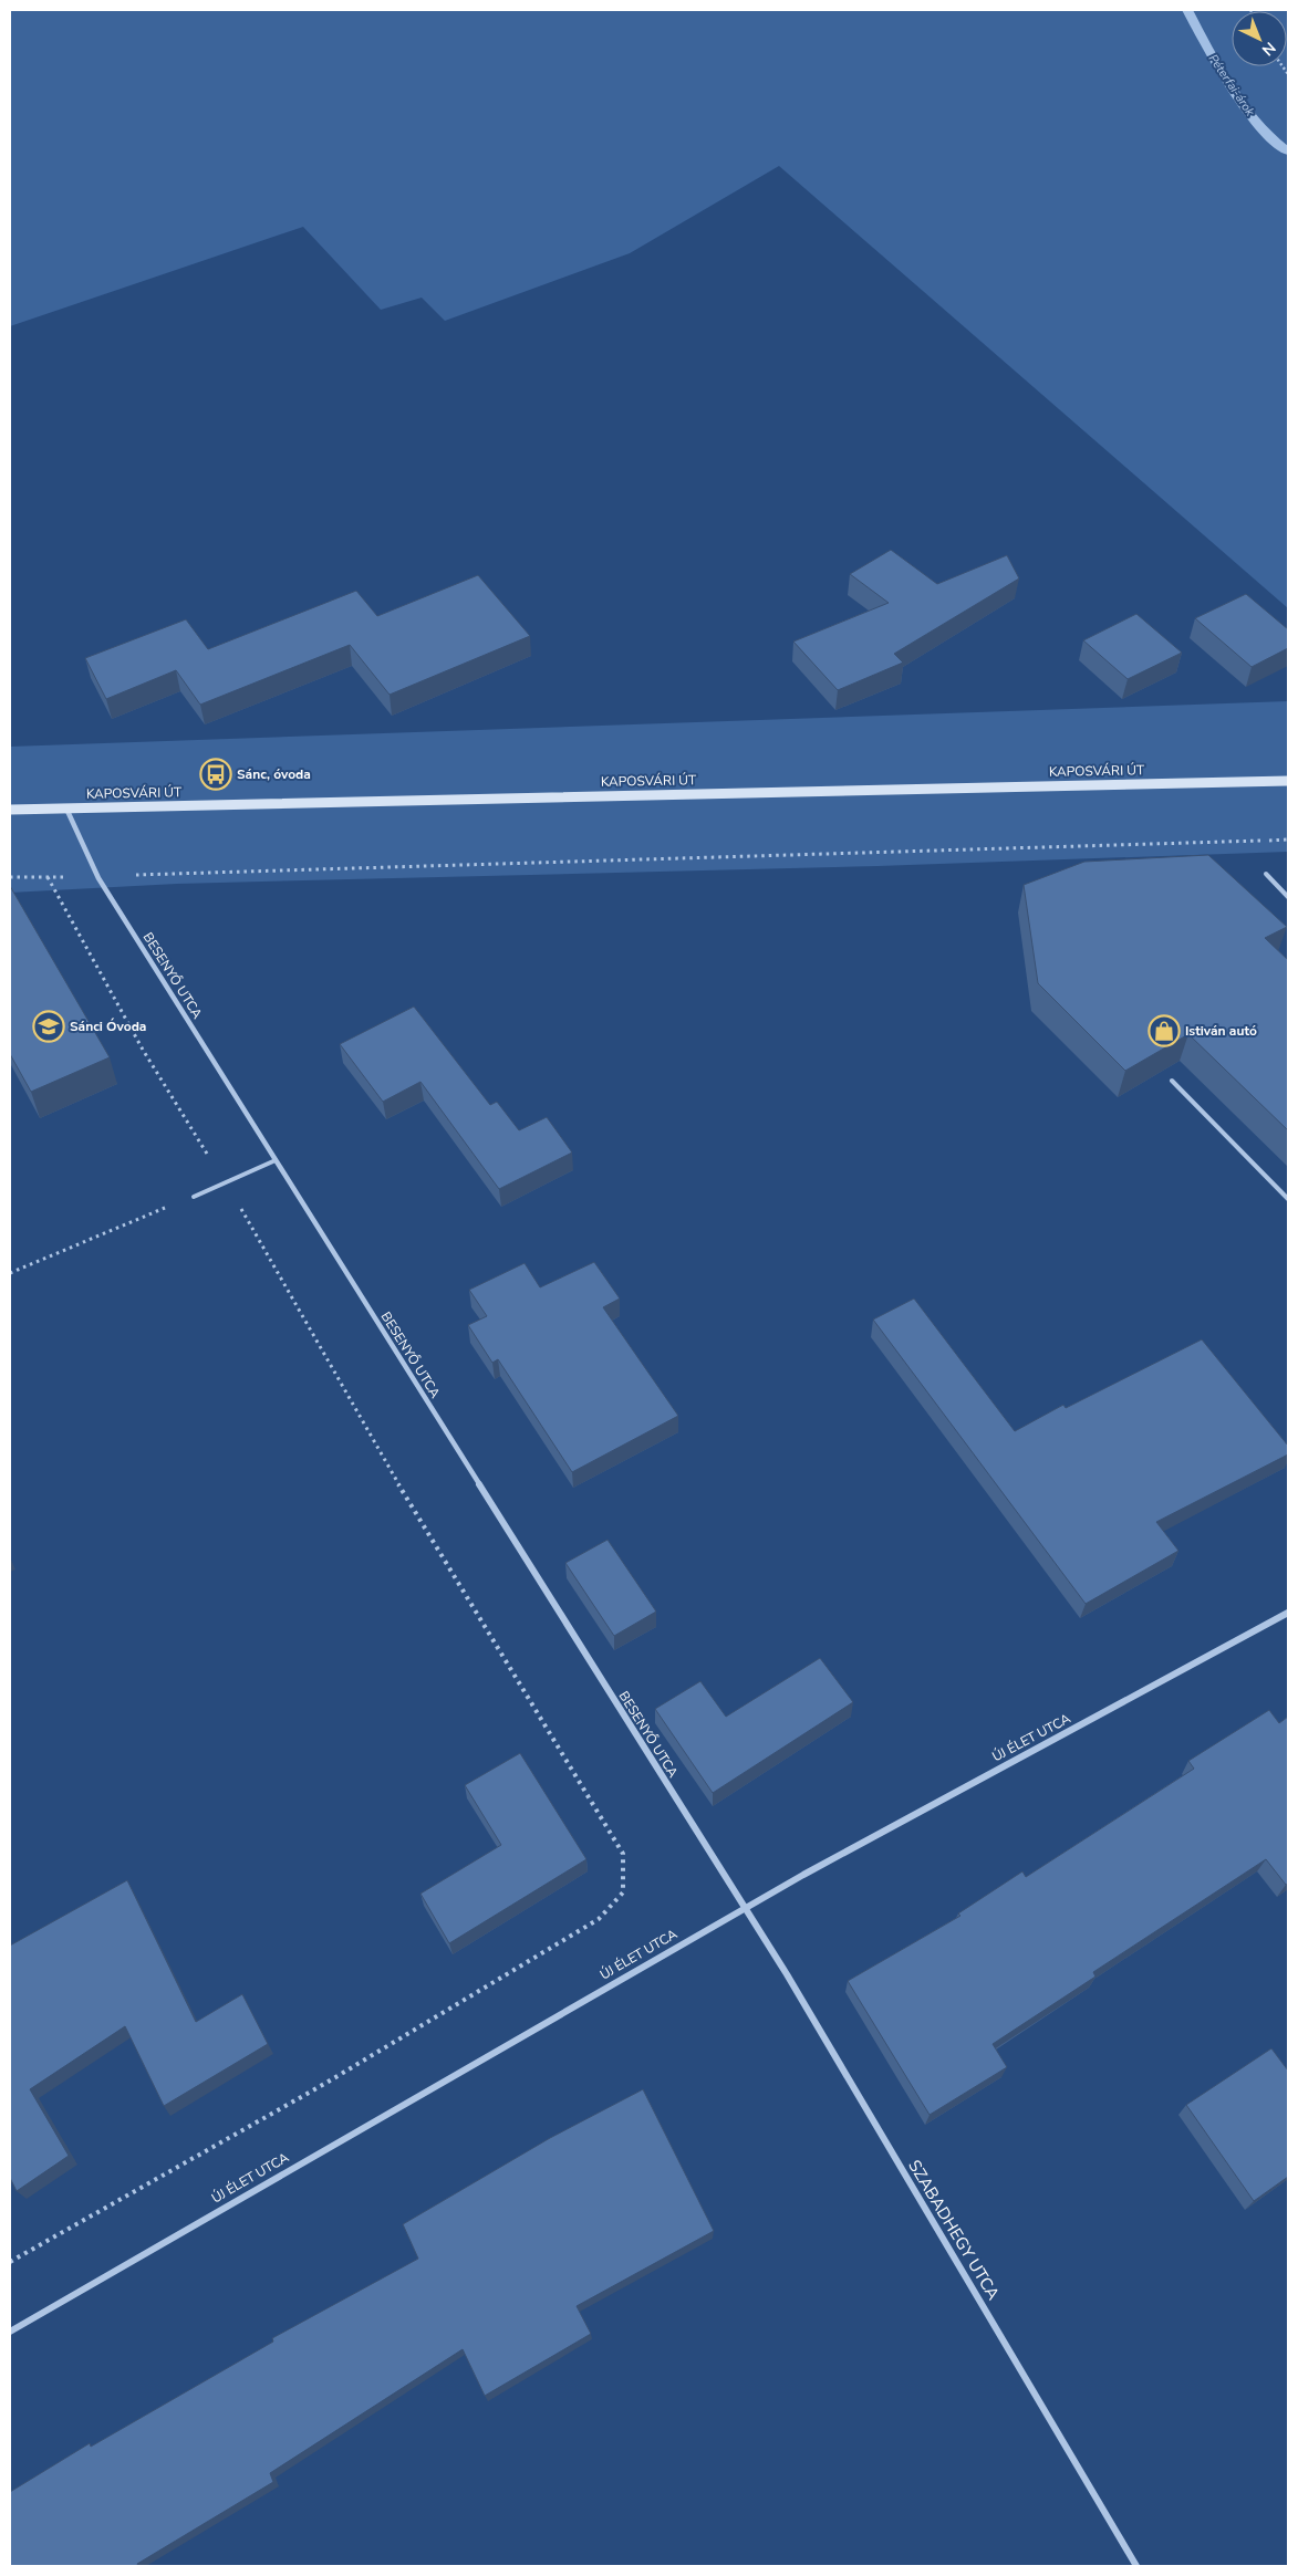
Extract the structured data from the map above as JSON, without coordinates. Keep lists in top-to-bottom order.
{
  "streets": {
    "main road": ["KAPOSVÁRI ÚT"],
    "street": ["BESENYŐ UTCA", "ÚJ ÉLET UTCA", "SZABADHEGY UTCA"]
  },
  "crossings": [
    ["KAPOSVÁRI ÚT", "BESENYŐ UTCA"],
    ["BESENYŐ UTCA", "ÚJ ÉLET UTCA"],
    ["BESENYŐ UTCA", "SZABADHEGY UTCA"],
    ["ÚJ ÉLET UTCA", "SZABADHEGY UTCA"]
  ],
  "water": ["Péterfai-árok"],
  "places": {
    "bus stop": ["Sánc, óvoda"],
    "school or university": ["Sánci Óvoda"],
    "shop": ["Istiván autó"]
  },
  "north": "bottom right"
}
